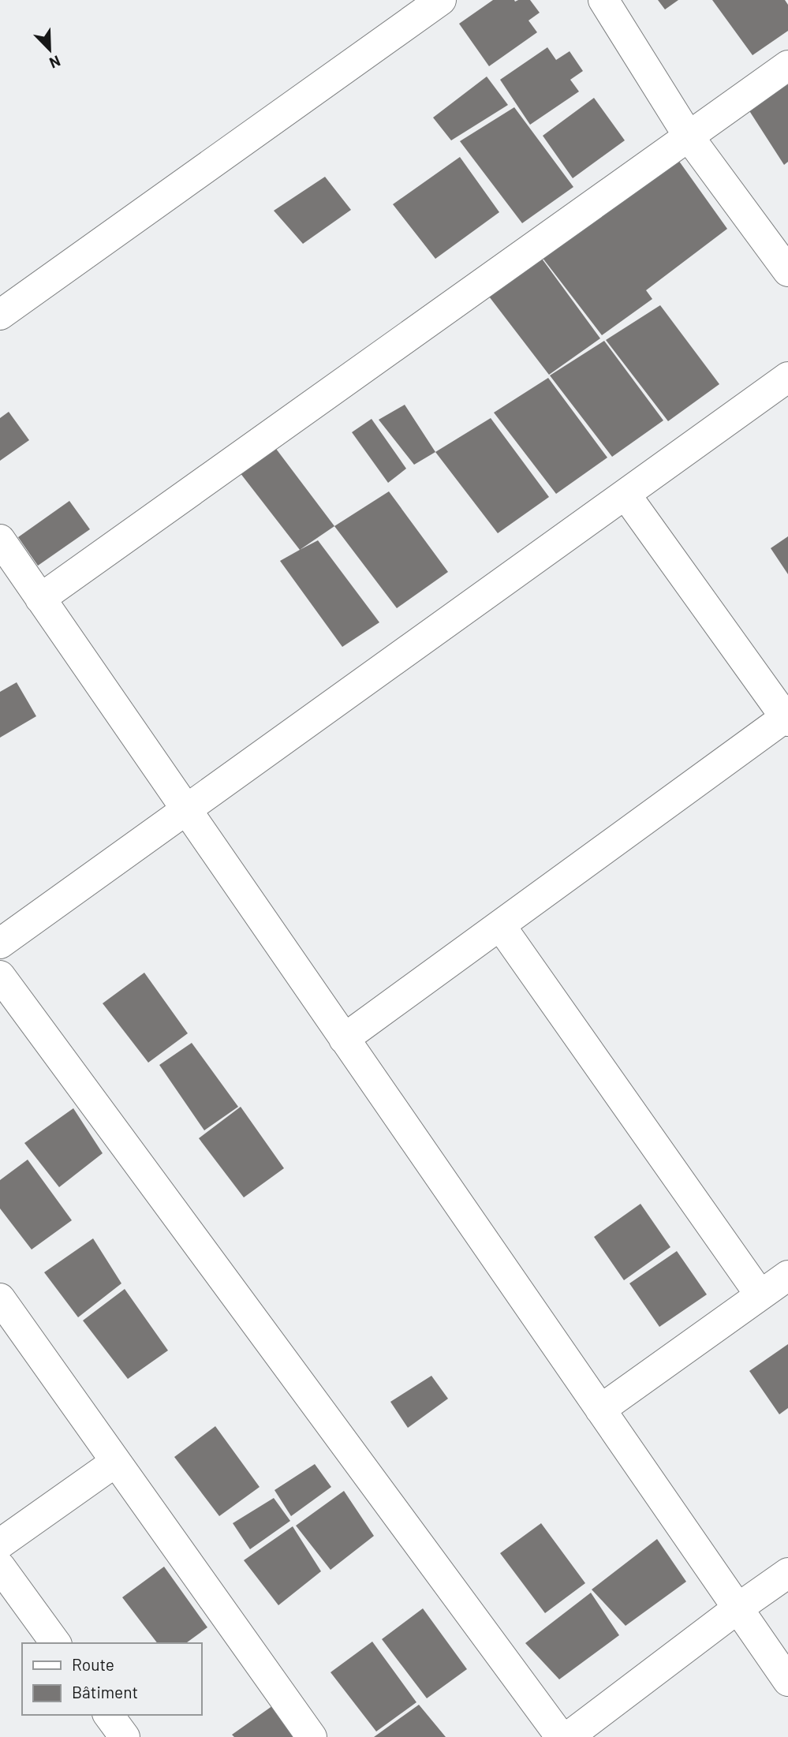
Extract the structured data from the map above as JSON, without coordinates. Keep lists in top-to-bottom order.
{
  "legend": ["Route", "Bâtiment"],
  "north": "bottom right"
}
